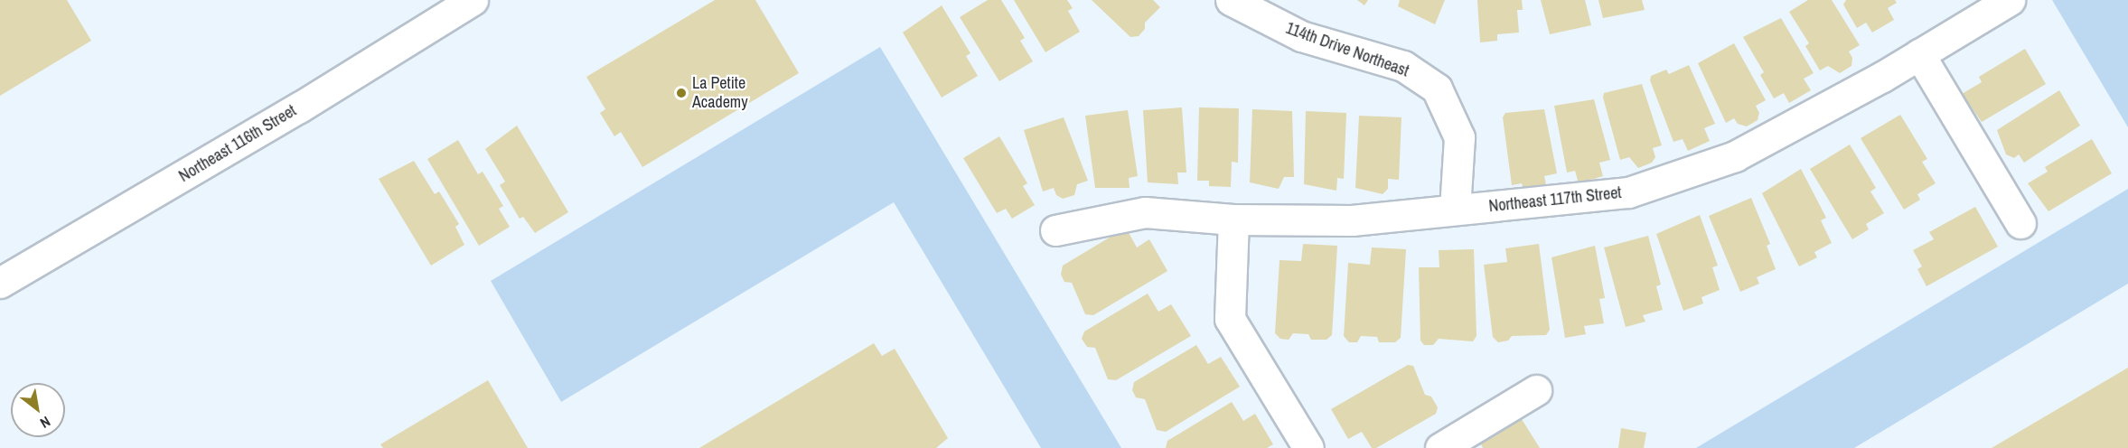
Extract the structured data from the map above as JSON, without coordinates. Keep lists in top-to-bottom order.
{
  "streets": {
    "street": ["114th Drive Northeast", "Northeast 116th Street", "Northeast 117th Street"]
  },
  "crossings": [
    ["114th Drive Northeast", "Northeast 117th Street"]
  ],
  "places": ["La Petite Academy"],
  "north": "bottom right"
}
